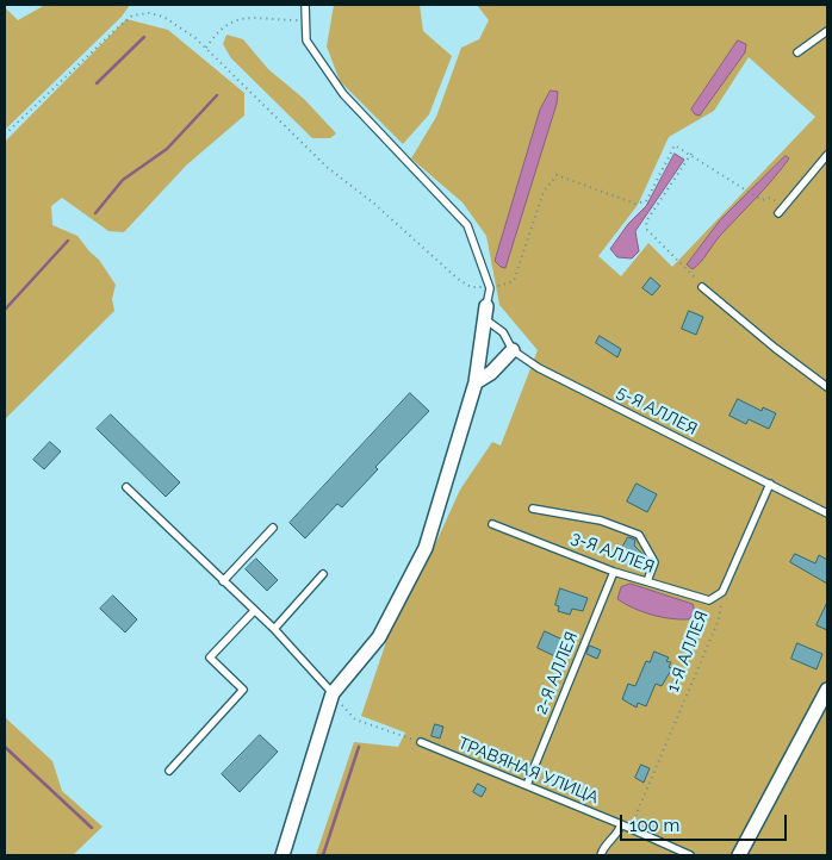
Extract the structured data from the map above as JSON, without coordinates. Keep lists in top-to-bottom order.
{
  "streets": {
    "lane": [
      "5-Я АЛЛЕЯ",
      "3-Я АЛЛЕЯ",
      "2-Я АЛЛЕЯ",
      "ТРАВЯНАЯ УЛИЦА"
    ],
    "path": ["1-Я АЛЛЕЯ"]
  },
  "crossings": [
    ["3-Я АЛЛЕЯ", "1-Я АЛЛЕЯ"],
    ["3-Я АЛЛЕЯ", "2-Я АЛЛЕЯ"],
    ["1-Я АЛЛЕЯ", "ТРАВЯНАЯ УЛИЦА"],
    ["2-Я АЛЛЕЯ", "ТРАВЯНАЯ УЛИЦА"]
  ],
  "scale_bar": "100 m"
}
